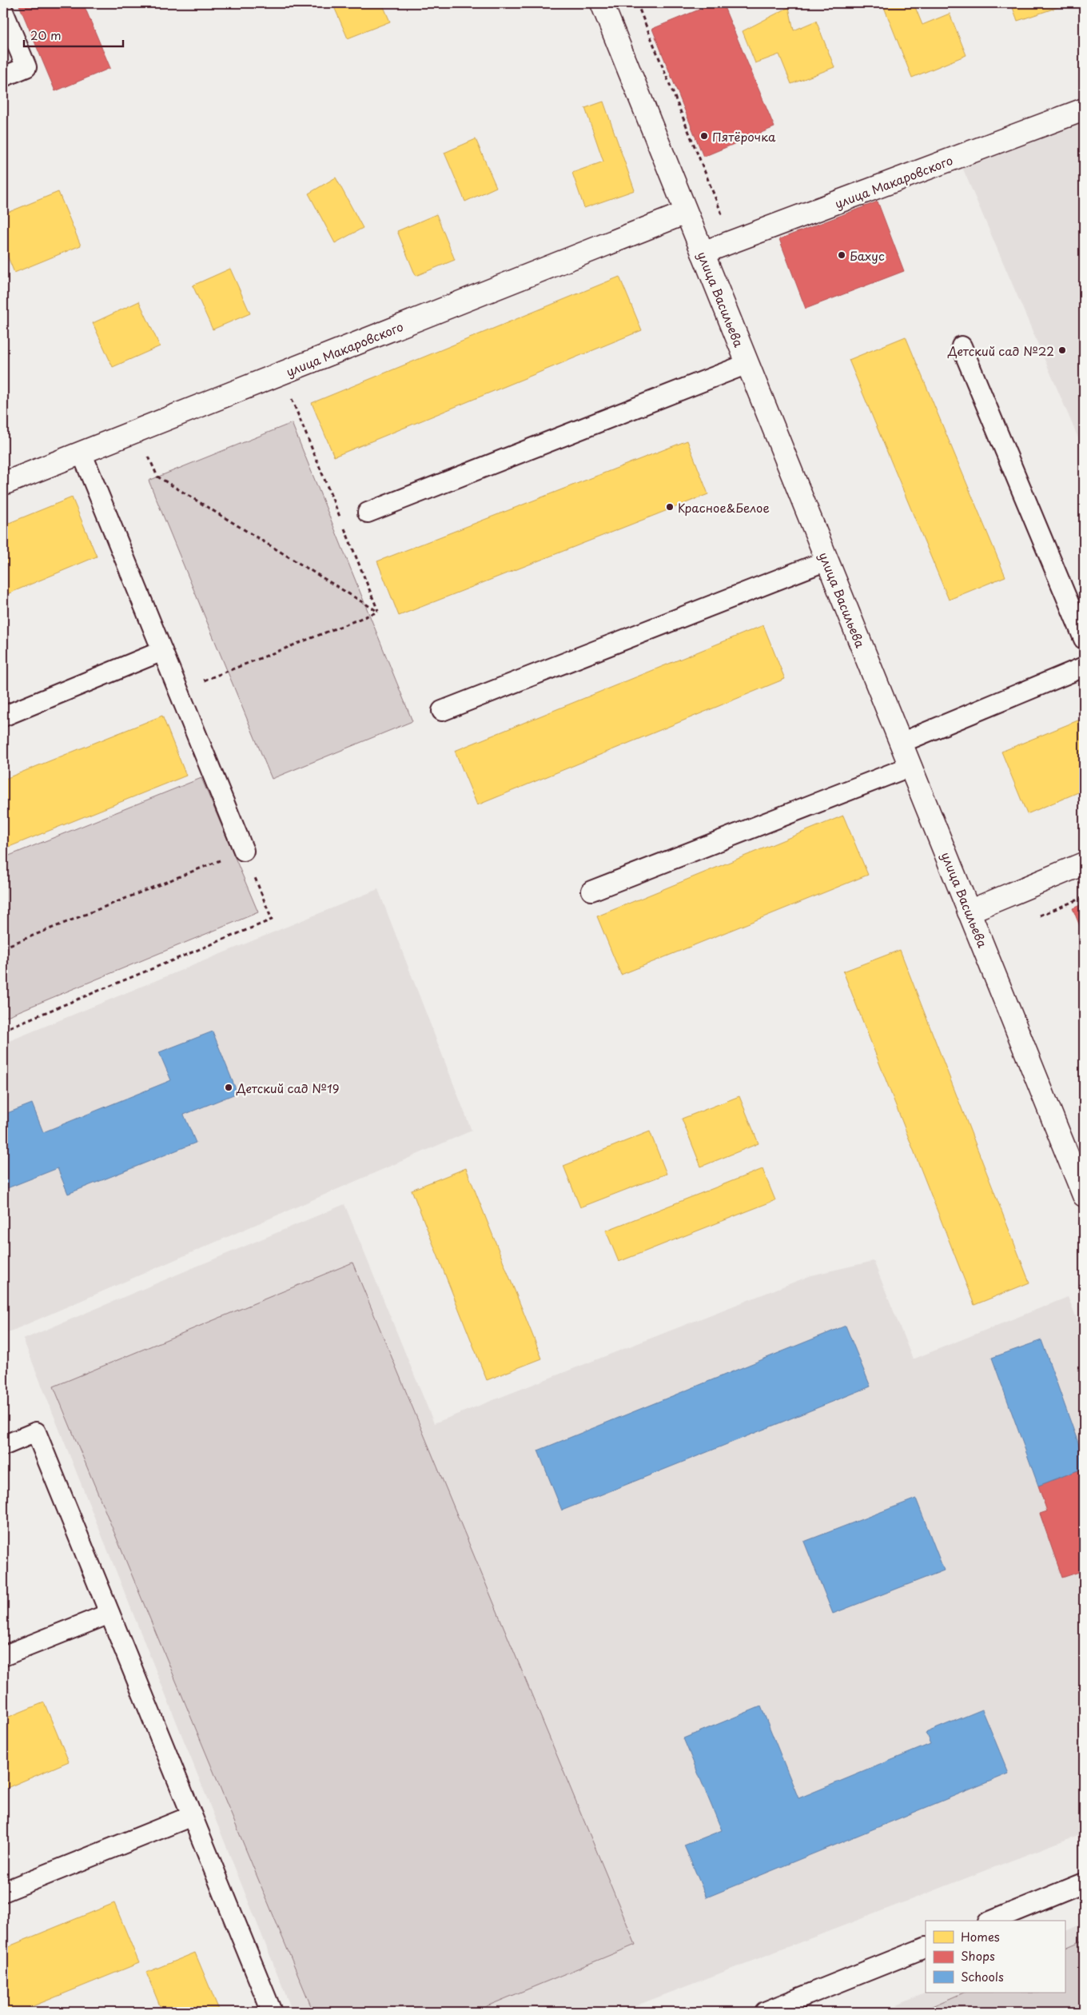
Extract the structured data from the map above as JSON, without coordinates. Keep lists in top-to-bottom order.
{
  "streets": {
    "street": ["улица Макаровского", "улица Васильева"]
  },
  "crossings": [
    ["улица Макаровского", "улица Васильева"]
  ],
  "places": [
    "Пятёрочка",
    "Бахус",
    "Детский сад №22",
    "Красное&Белое",
    "Детский сад №19"
  ],
  "legend": ["Homes", "Shops", "Schools"],
  "scale_bar": "20 m"
}
